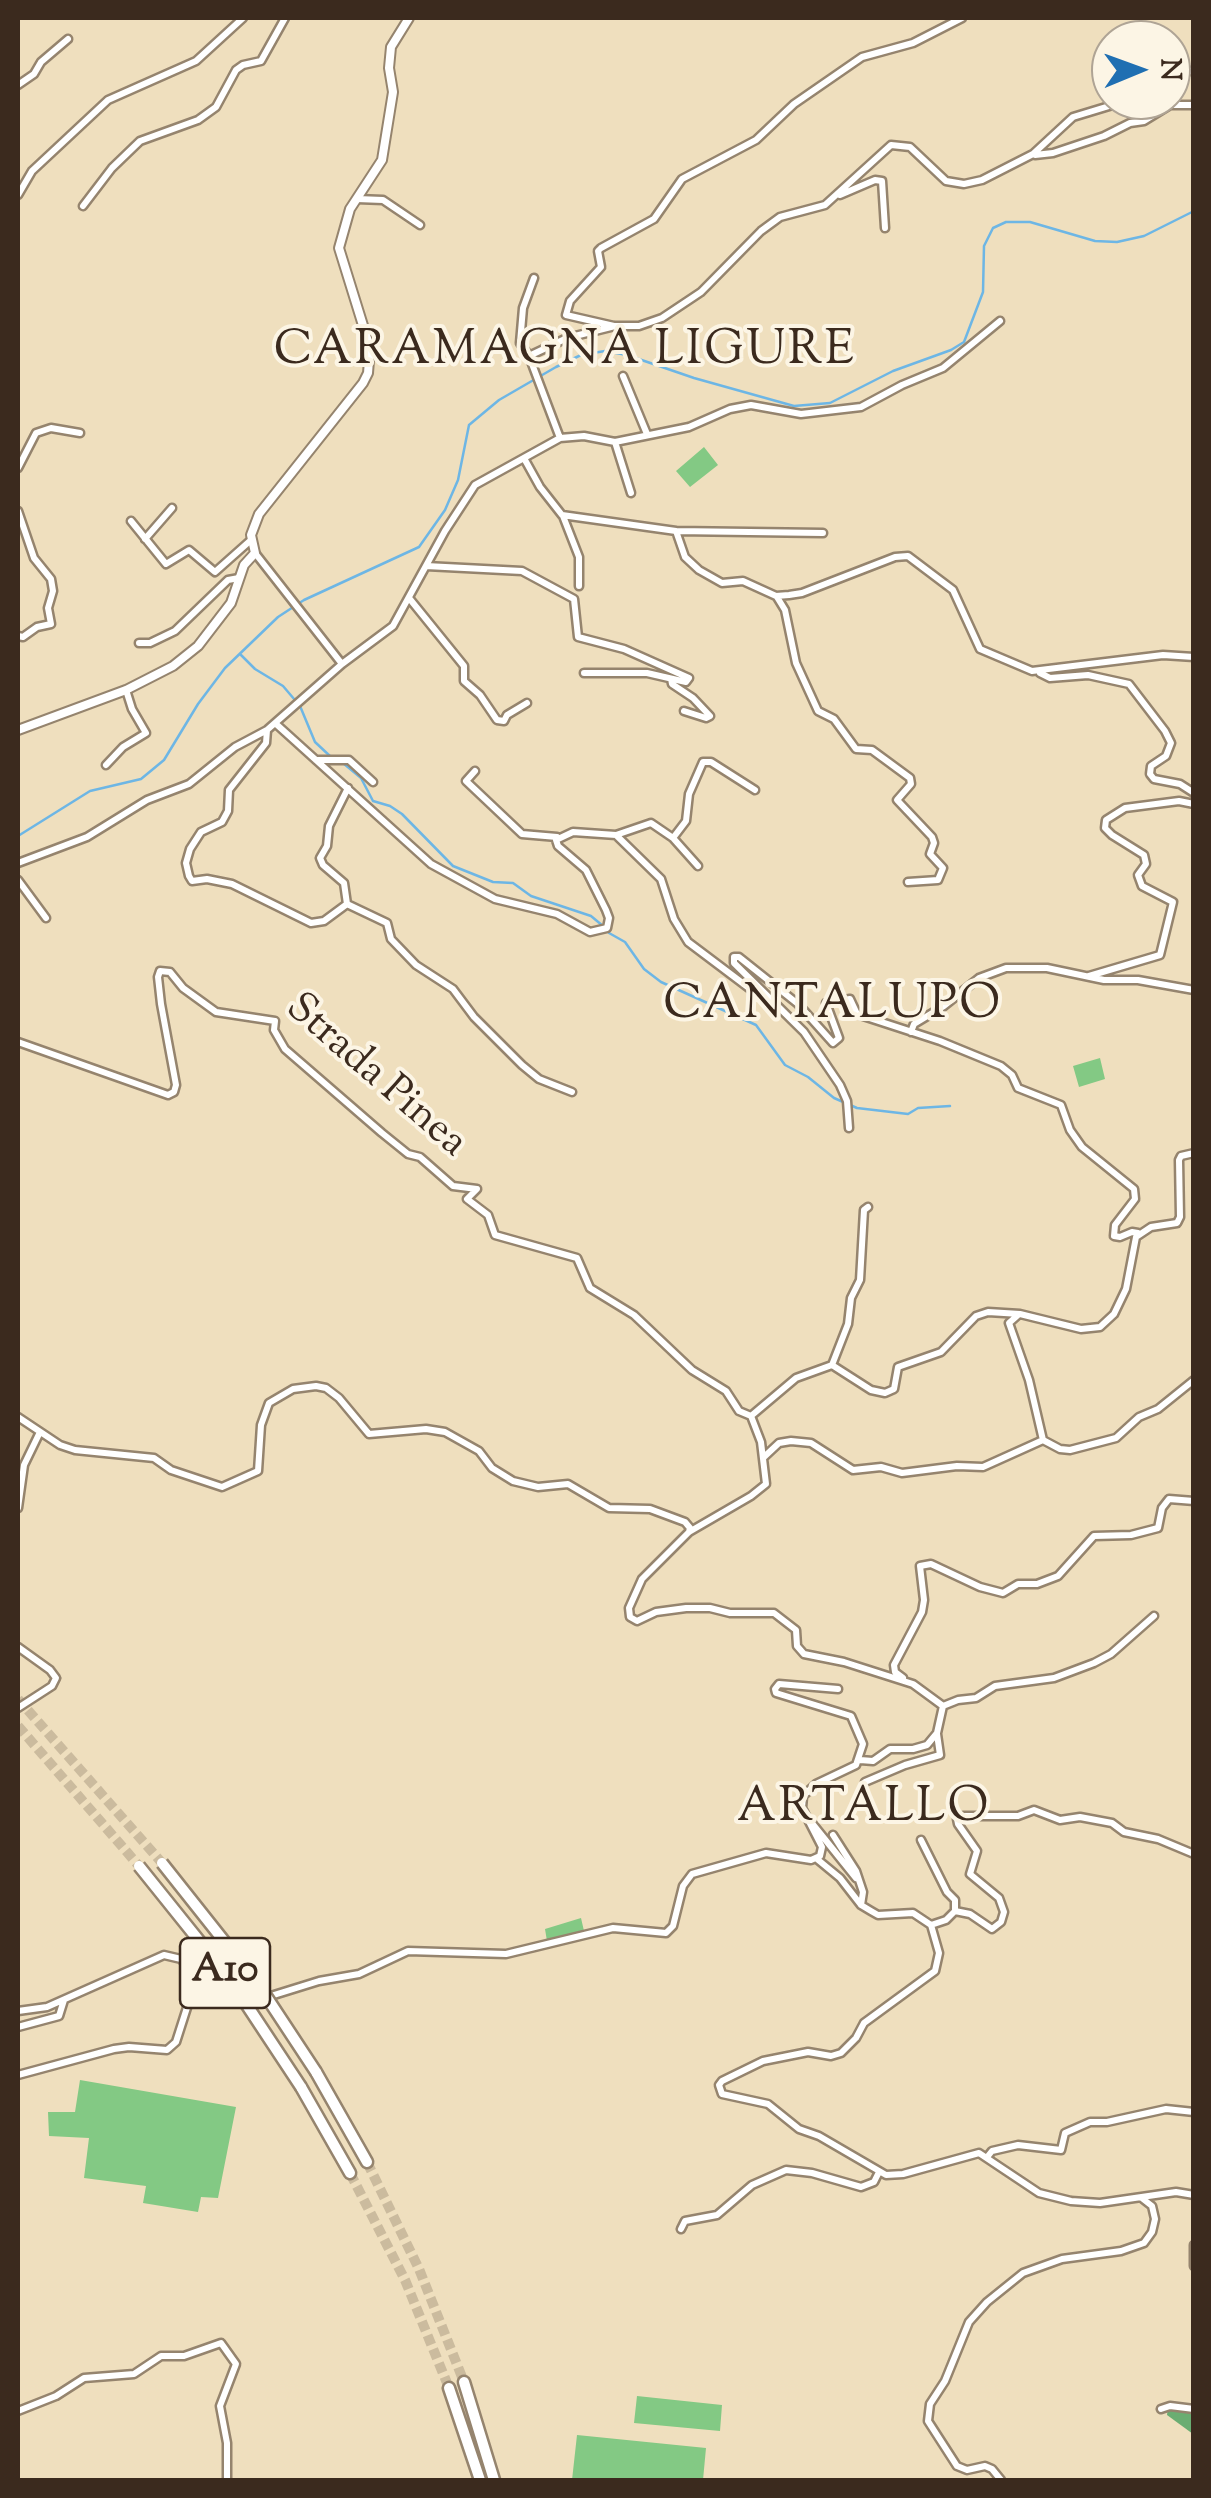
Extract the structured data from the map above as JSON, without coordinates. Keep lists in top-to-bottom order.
{
  "streets": {
    "highway": ["A10"],
    "street": ["Strada Pinea"]
  },
  "districts": ["CARAMAGNA LIGURE", "CANTALUPO", "ARTALLO"],
  "north": "right"
}
